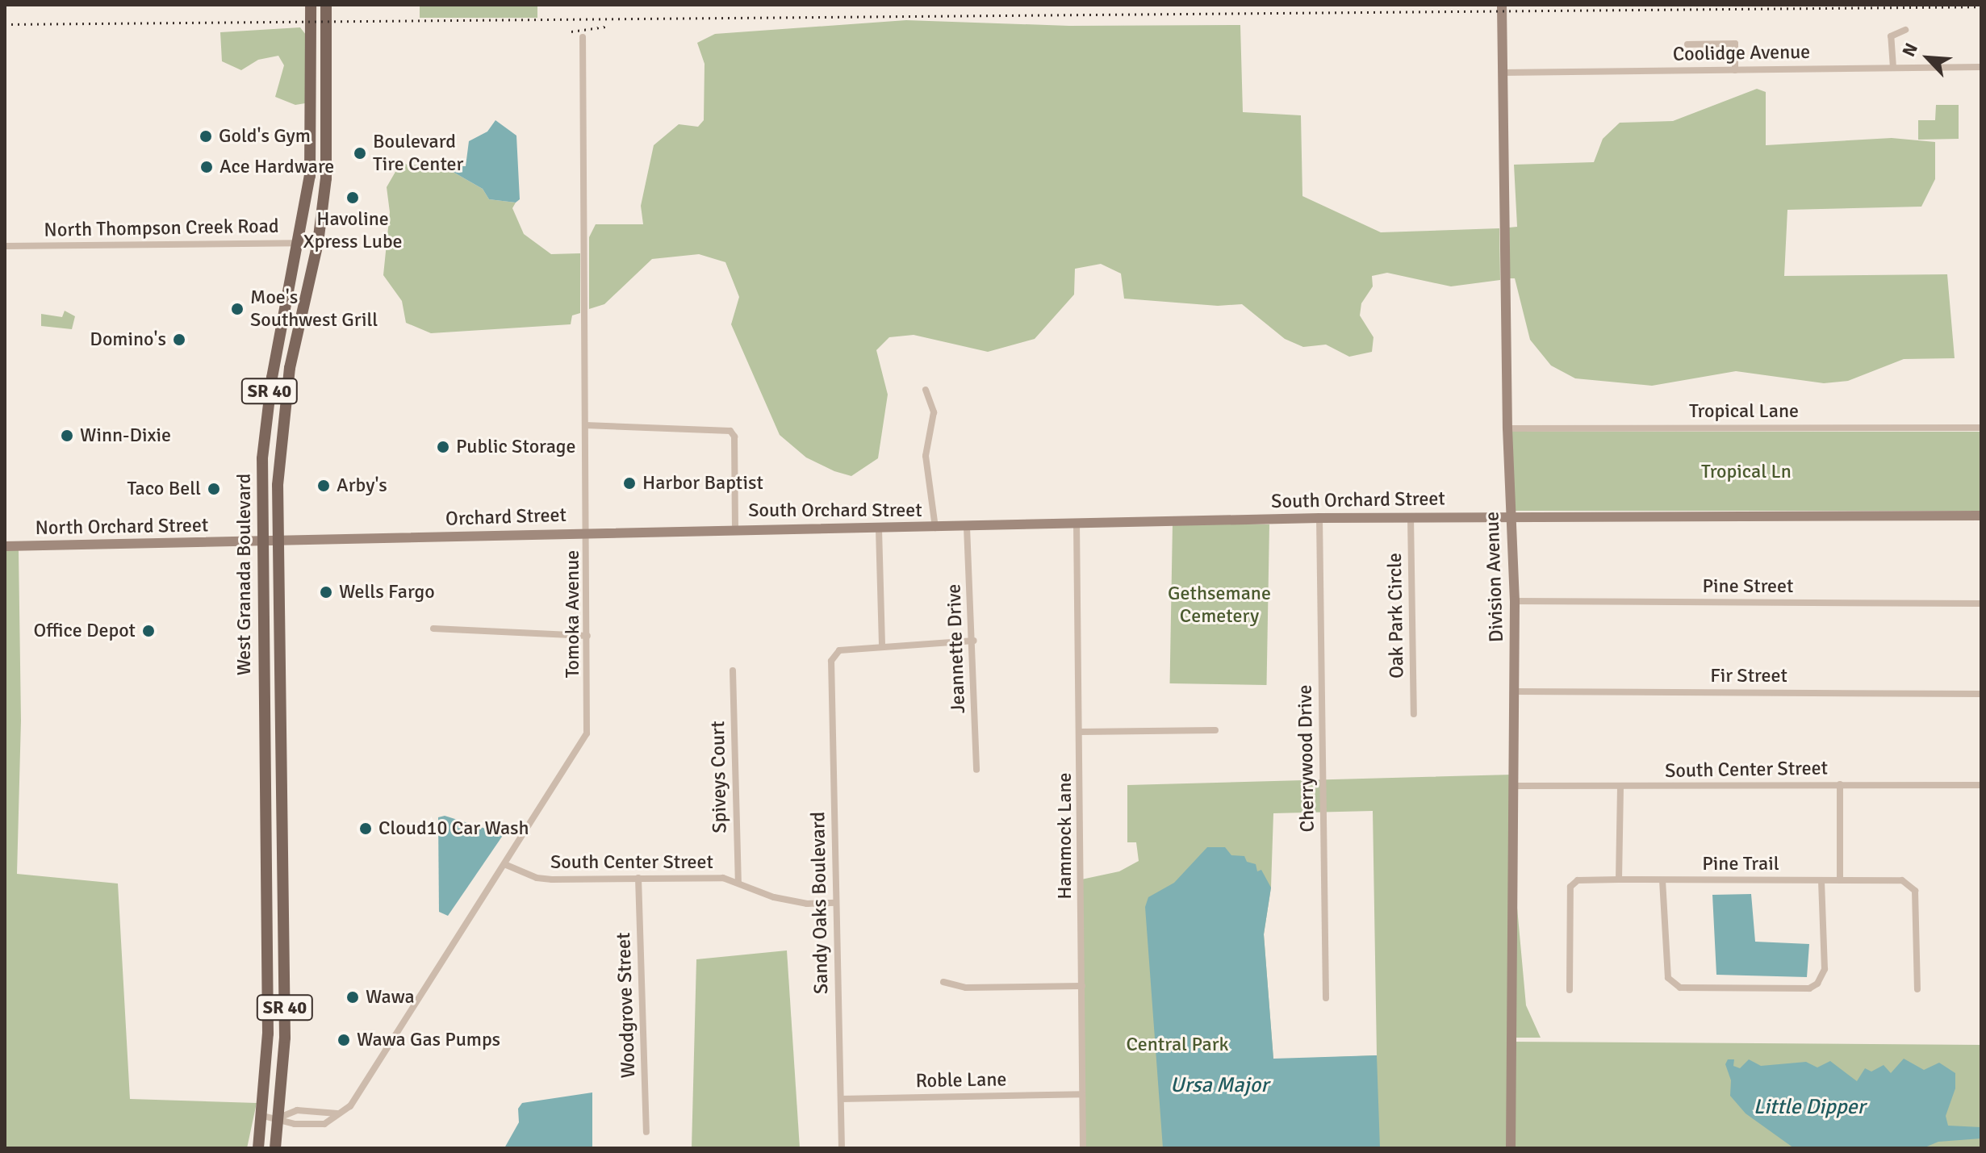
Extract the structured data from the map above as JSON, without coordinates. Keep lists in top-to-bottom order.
{
  "streets": {
    "main road": ["SR 40", "West Granada Boulevard"],
    "street": [
      "Coolidge Avenue",
      "North Thompson Creek Road",
      "Tropical Lane",
      "South Orchard Street",
      "Orchard Street",
      "North Orchard Street",
      "Division Avenue",
      "Pine Street",
      "Tomoka Avenue",
      "Oak Park Circle",
      "Jeannette Drive",
      "Fir Street",
      "Cherrywood Drive",
      "South Center Street",
      "Spiveys Court",
      "Hammock Lane",
      "Pine Trail",
      "Sandy Oaks Boulevard",
      "Woodgrove Street",
      "Roble Lane"
    ]
  },
  "crossings": [
    ["Coolidge Avenue", "Division Avenue"],
    ["North Thompson Creek Road", "West Granada Boulevard"],
    ["Tropical Lane", "Division Avenue"],
    ["South Orchard Street", "Orchard Street"],
    ["South Orchard Street", "Division Avenue"],
    ["South Orchard Street", "Oak Park Circle"],
    ["South Orchard Street", "Jeannette Drive"],
    ["South Orchard Street", "Cherrywood Drive"],
    ["South Orchard Street", "Hammock Lane"],
    ["Orchard Street", "North Orchard Street"],
    ["Orchard Street", "West Granada Boulevard"],
    ["Orchard Street", "Tomoka Avenue"],
    ["North Orchard Street", "West Granada Boulevard"],
    ["West Granada Boulevard", "Tomoka Avenue"],
    ["Division Avenue", "Pine Street"],
    ["Division Avenue", "Fir Street"],
    ["Division Avenue", "South Center Street"],
    ["Tomoka Avenue", "South Center Street"],
    ["South Center Street", "Spiveys Court"],
    ["South Center Street", "Sandy Oaks Boulevard"],
    ["South Center Street", "Woodgrove Street"],
    ["Hammock Lane", "Roble Lane"],
    ["Sandy Oaks Boulevard", "Roble Lane"]
  ],
  "water": ["Ursa Major", "Little Dipper"],
  "parks": ["Tropical Ln", "Gethsemane Cemetery", "Central Park"],
  "places": [
    "Gold's Gym",
    "Boulevard Tire Center",
    "Ace Hardware",
    "Havoline Xpress Lube",
    "Moe's Southwest Grill",
    "Domino's",
    "Winn-Dixie",
    "Public Storage",
    "Harbor Baptist",
    "Arby's",
    "Taco Bell",
    "Wells Fargo",
    "Office Depot",
    "Cloud10 Car Wash",
    "Wawa",
    "Wawa Gas Pumps"
  ],
  "north": "top left"
}
